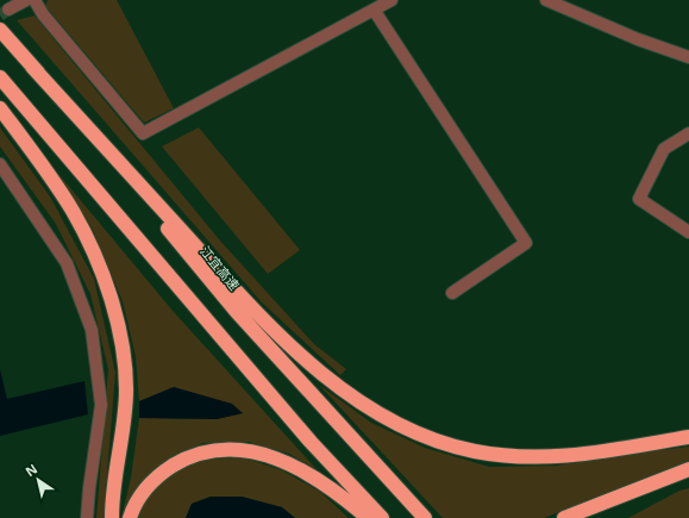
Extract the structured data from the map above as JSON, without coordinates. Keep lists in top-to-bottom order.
{
  "streets": {
    "highway": ["江宜高速"]
  },
  "north": "top left"
}
